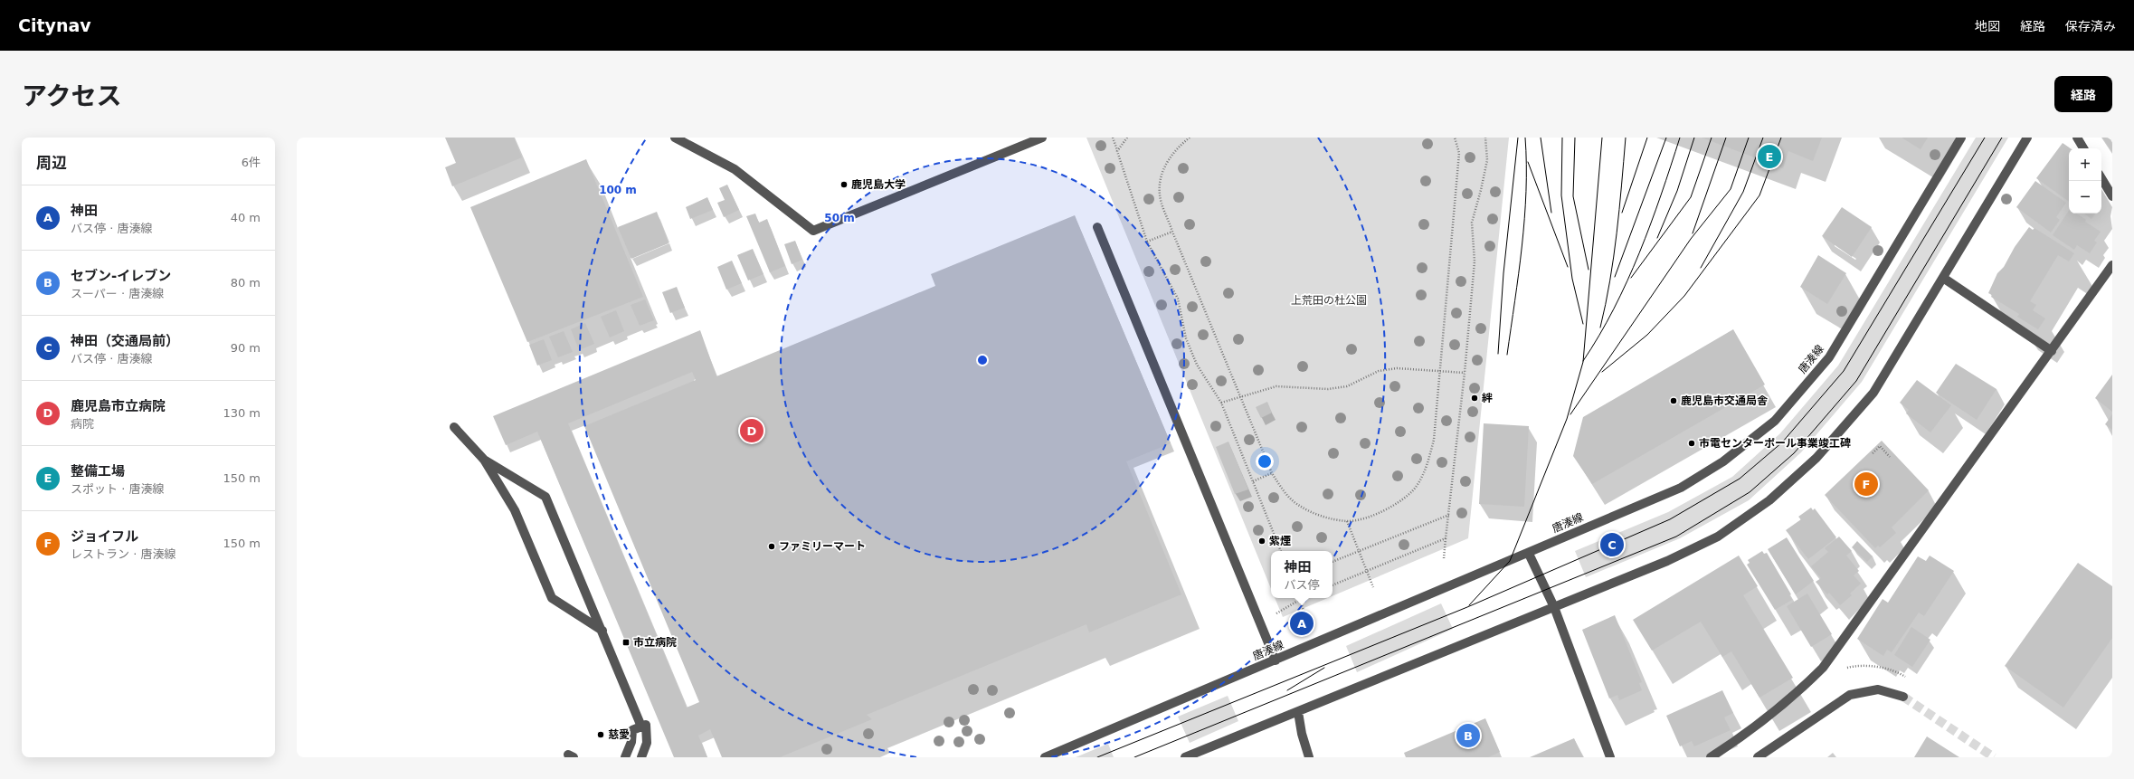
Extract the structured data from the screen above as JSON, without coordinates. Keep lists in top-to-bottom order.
{
  "streets": {
    "street": ["唐湊線"]
  },
  "parks": ["上荒田の杜公園"],
  "places": {
    "other": [
      "鹿児島大学",
      "絆",
      "鹿児島市交通局舎",
      "市電センターポール事業竣工碑",
      "紫煙",
      "ファミリーマート",
      "慈愛"
    ],
    "transit": ["市立病院"]
  },
  "page": {
    "header": "Citynav",
    "nav": ["地図", "経路", "保存済み"],
    "title": "アクセス",
    "buttons": "経路",
    "heading": ["周辺", "6件"],
    "pins": [
      "E",
      "D",
      "F",
      "C",
      "A",
      "B"
    ],
    "map_buttons": ["+", "−"],
    "list": [
      {
        "mark": "A",
        "name": "神田",
        "note": "バス停 · 唐湊線",
        "value": "40 m"
      },
      {
        "mark": "B",
        "name": "セブン-イレブン",
        "note": "スーパー · 唐湊線",
        "value": "80 m"
      },
      {
        "mark": "C",
        "name": "神田（交通局前）",
        "note": "バス停 · 唐湊線",
        "value": "90 m"
      },
      {
        "mark": "D",
        "name": "鹿児島市立病院",
        "note": "病院",
        "value": "130 m"
      },
      {
        "mark": "E",
        "name": "整備工場",
        "note": "スポット · 唐湊線",
        "value": "150 m"
      },
      {
        "mark": "F",
        "name": "ジョイフル",
        "note": "レストラン · 唐湊線",
        "value": "150 m"
      }
    ],
    "popup": ["神田", "バス停"]
  },
  "rings": ["100 m", "50 m"]
}
